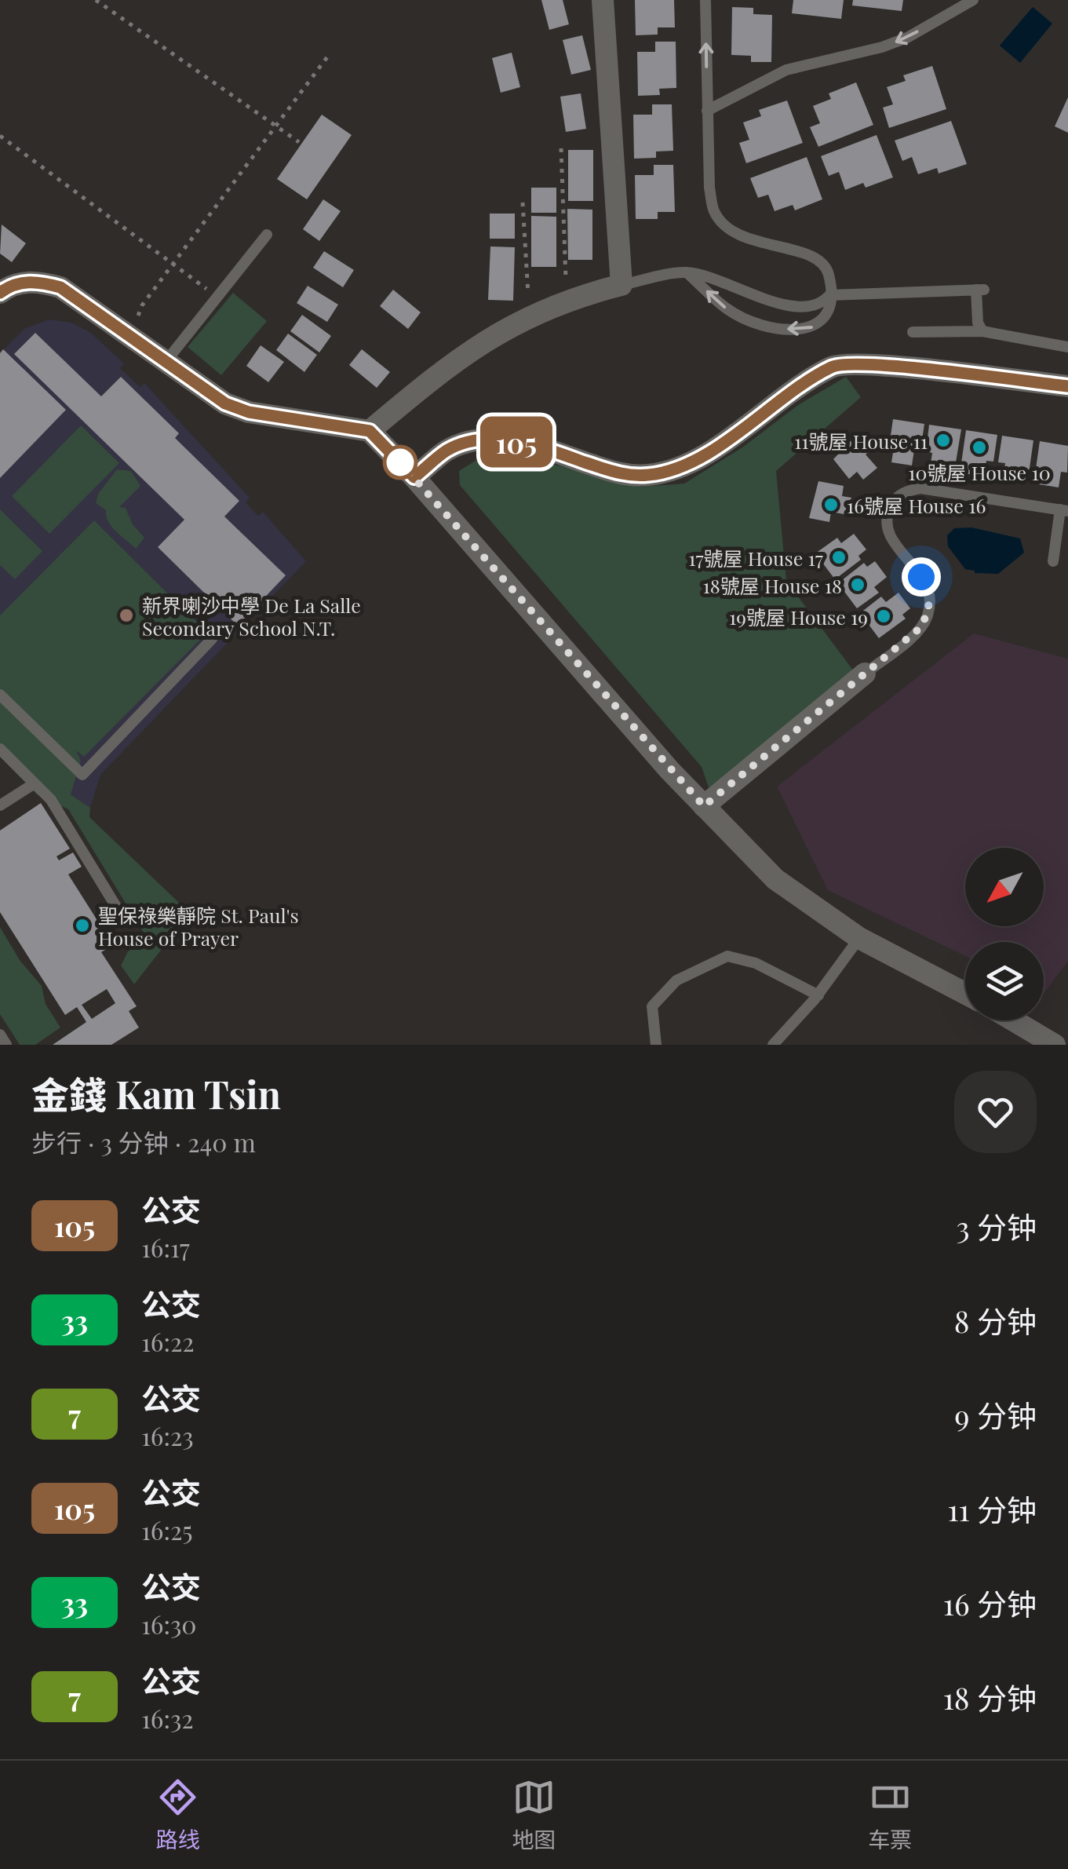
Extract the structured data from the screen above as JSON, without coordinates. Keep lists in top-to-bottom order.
{
  "places": [
    "11號屋 House 11",
    "10號屋 House 10",
    "16號屋 House 16",
    "17號屋 House 17",
    "18號屋 House 18",
    "新界喇沙中學 De La Salle Secondary School N.T.",
    "19號屋 House 19",
    "聖保祿樂靜院 St. Paul's House of Prayer"
  ],
  "lines": ["bus line 105"],
  "north": "bottom left",
  "page": {
    "on_map": "105",
    "heading": ["金錢 Kam Tsin", "步行 · 3 分钟 · 240 m"],
    "list": [
      {
        "mark": "105",
        "name": "公交",
        "note": "16:17",
        "value": "3 分钟"
      },
      {
        "mark": "33",
        "name": "公交",
        "note": "16:22",
        "value": "8 分钟"
      },
      {
        "mark": "7",
        "name": "公交",
        "note": "16:23",
        "value": "9 分钟"
      },
      {
        "mark": "105",
        "name": "公交",
        "note": "16:25",
        "value": "11 分钟"
      },
      {
        "mark": "33",
        "name": "公交",
        "note": "16:30",
        "value": "16 分钟"
      },
      {
        "mark": "7",
        "name": "公交",
        "note": "16:32",
        "value": "18 分钟"
      }
    ],
    "tabs": ["路线", "地图", "车票"]
  }
}
